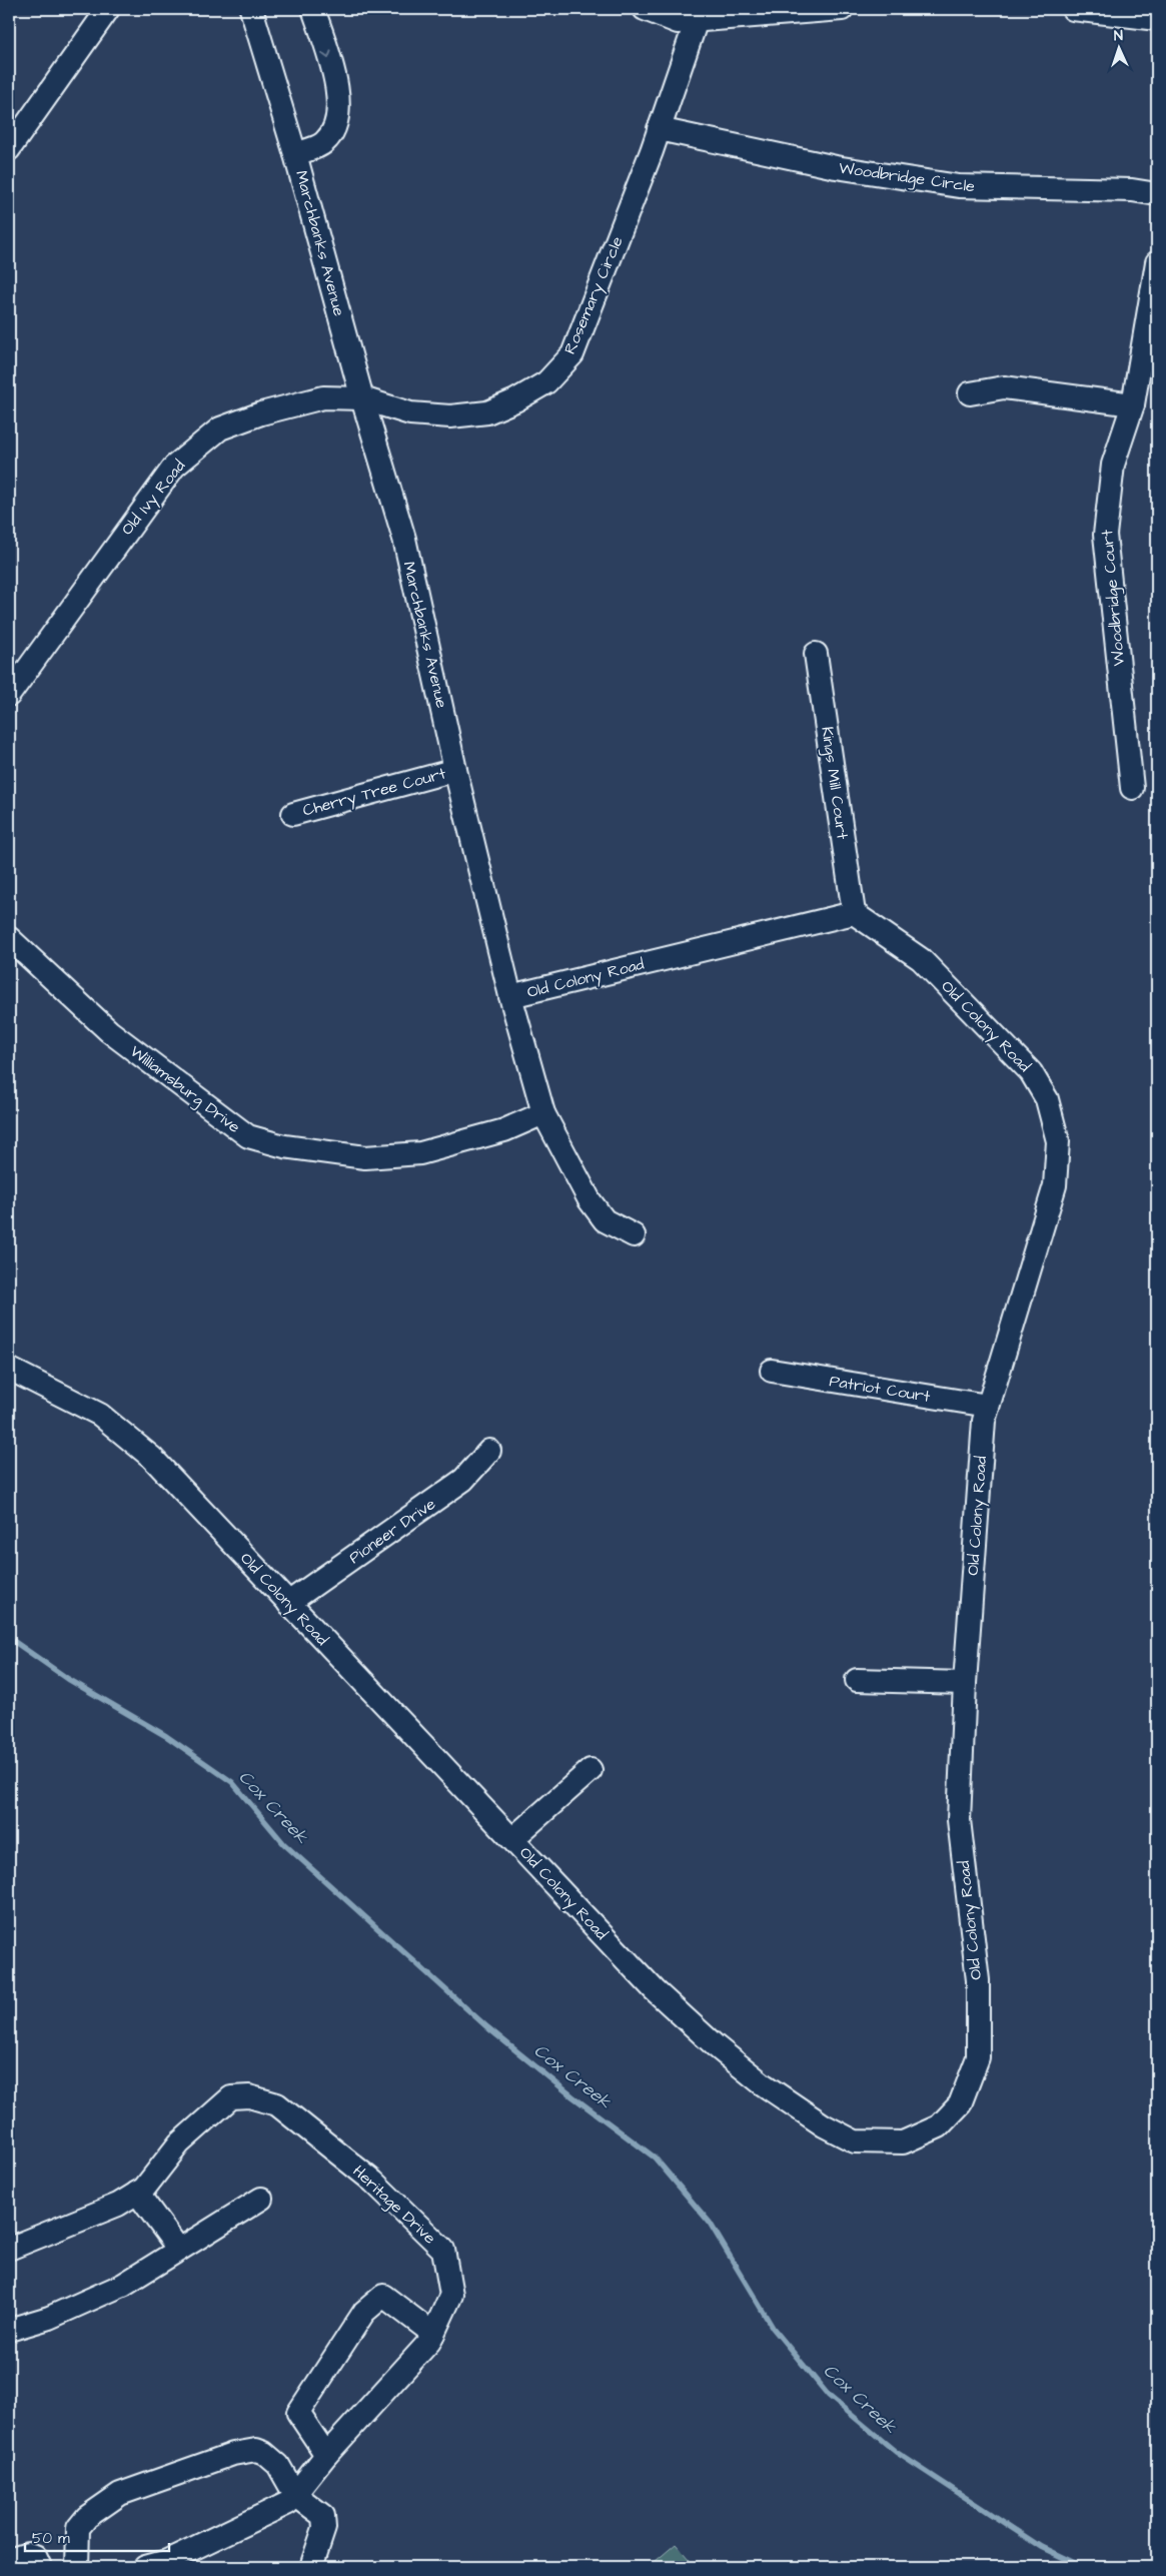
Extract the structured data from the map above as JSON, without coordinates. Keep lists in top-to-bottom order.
{
  "streets": {
    "street": [
      "Woodbridge Circle",
      "Marchbanks Avenue",
      "Rosemary Circle",
      "Old Ivy Road",
      "Woodbridge Court",
      "Kings Mill Court",
      "Cherry Tree Court",
      "Old Colony Road",
      "Williamsburg Drive",
      "Patriot Court",
      "Pioneer Drive",
      "Heritage Drive"
    ]
  },
  "crossings": [
    ["Woodbridge Circle", "Rosemary Circle"],
    ["Marchbanks Avenue", "Rosemary Circle"],
    ["Marchbanks Avenue", "Old Ivy Road"],
    ["Marchbanks Avenue", "Cherry Tree Court"],
    ["Marchbanks Avenue", "Old Colony Road"],
    ["Marchbanks Avenue", "Williamsburg Drive"],
    ["Rosemary Circle", "Old Ivy Road"],
    ["Kings Mill Court", "Old Colony Road"],
    ["Old Colony Road", "Patriot Court"],
    ["Old Colony Road", "Pioneer Drive"]
  ],
  "water": ["Cox Creek"],
  "scale_bar": "50 m",
  "north": "top"
}
